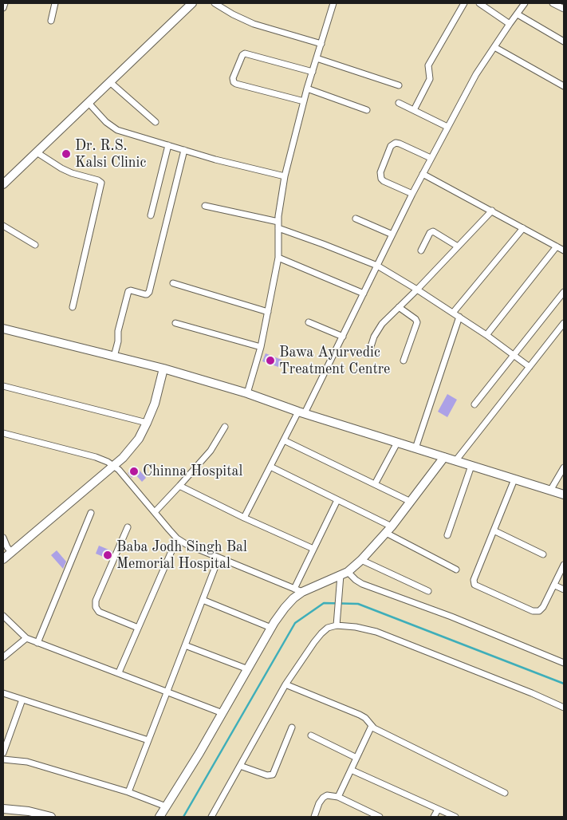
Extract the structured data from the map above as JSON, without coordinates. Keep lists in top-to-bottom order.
{
  "places": [
    "Dr. R.S. Kalsi Clinic",
    "Bawa Ayurvedic Treatment Centre",
    "Chinna Hospital",
    "Baba Jodh Singh Bal Memorial Hospital"
  ]
}
